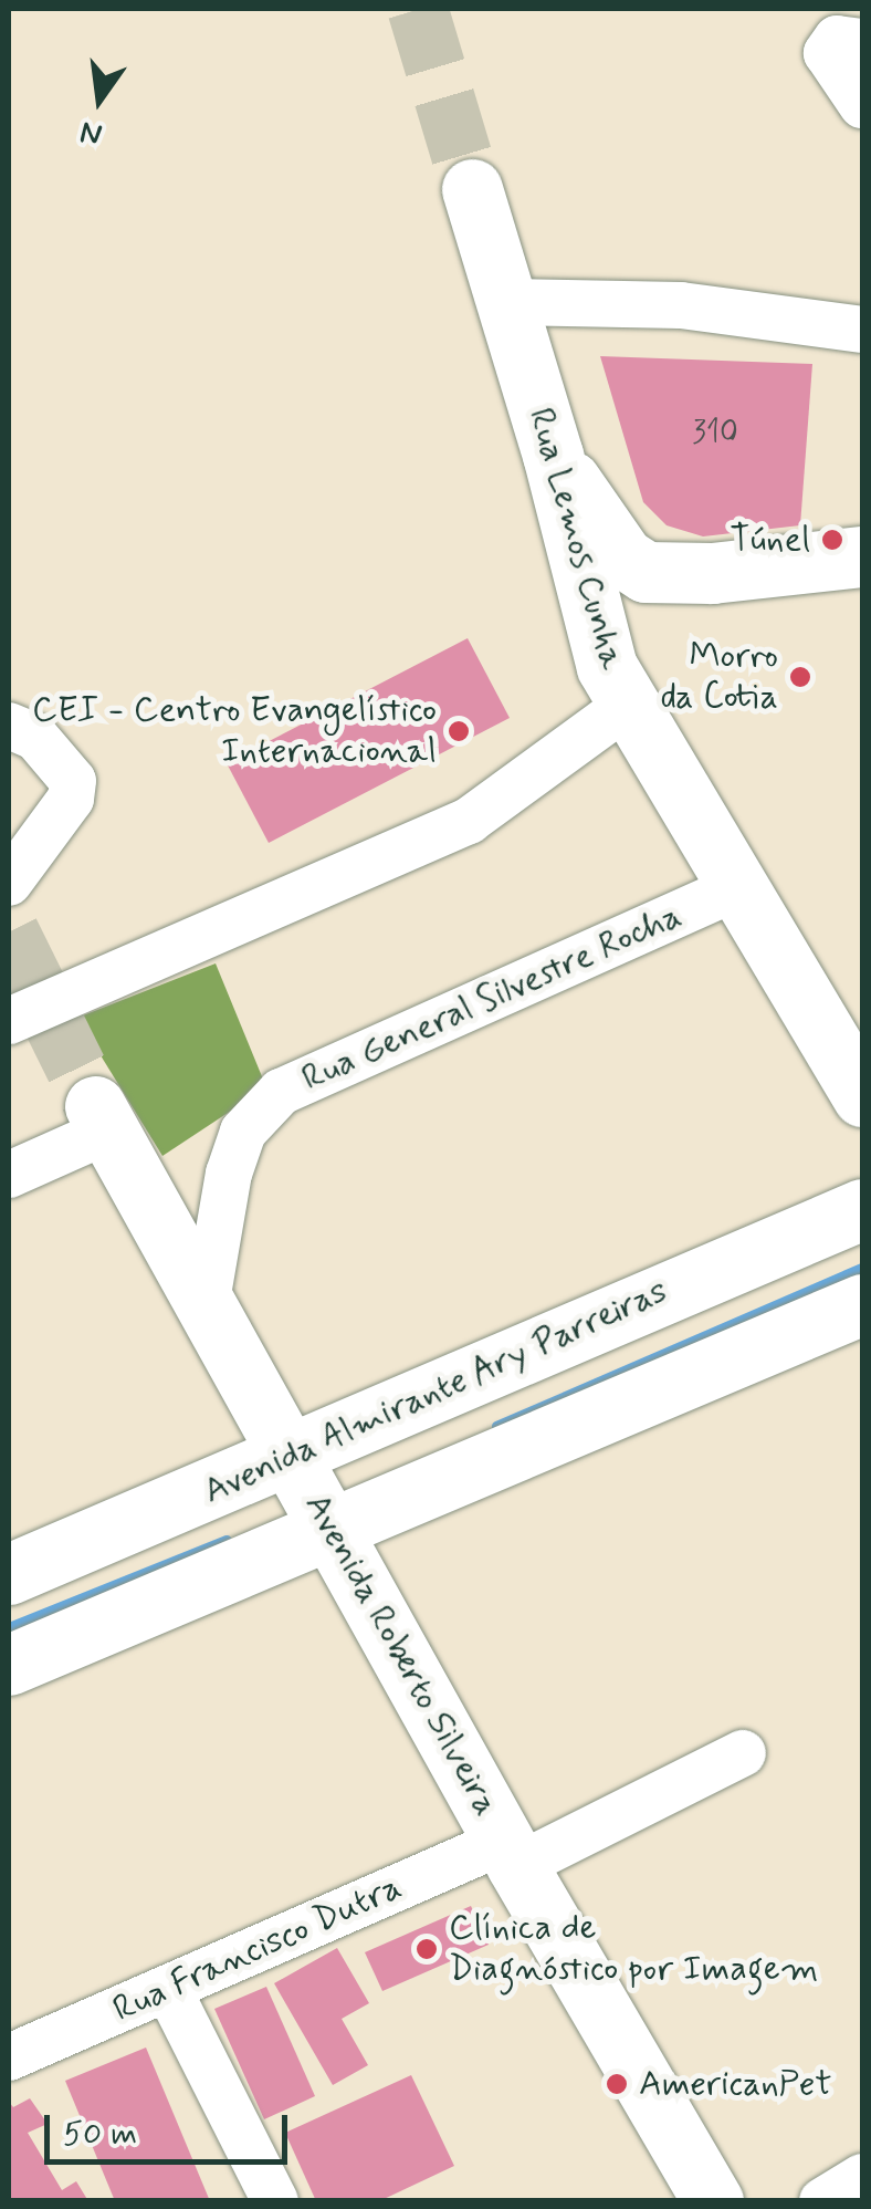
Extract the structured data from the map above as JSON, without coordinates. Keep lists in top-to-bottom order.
{
  "streets": {
    "main road": ["Rua Lemos Cunha", "Avenida Almirante Ary Parreiras", "Avenida Roberto Silveira"],
    "street": ["Rua General Silvestre Rocha", "Rua Francisco Dutra"]
  },
  "crossings": [
    ["Rua Lemos Cunha", "Rua General Silvestre Rocha"],
    ["Rua General Silvestre Rocha", "Avenida Roberto Silveira"],
    ["Avenida Almirante Ary Parreiras", "Avenida Roberto Silveira"],
    ["Avenida Roberto Silveira", "Rua Francisco Dutra"]
  ],
  "places": [
    "Túnel",
    "Morro da Cotia",
    "CEI - Centro Evangelístico Internacional",
    "Clínica de Diagnóstico por Imagem",
    "AmericanPet"
  ],
  "house_numbers": ["310"],
  "scale_bar": "50 m",
  "north": "bottom"
}
